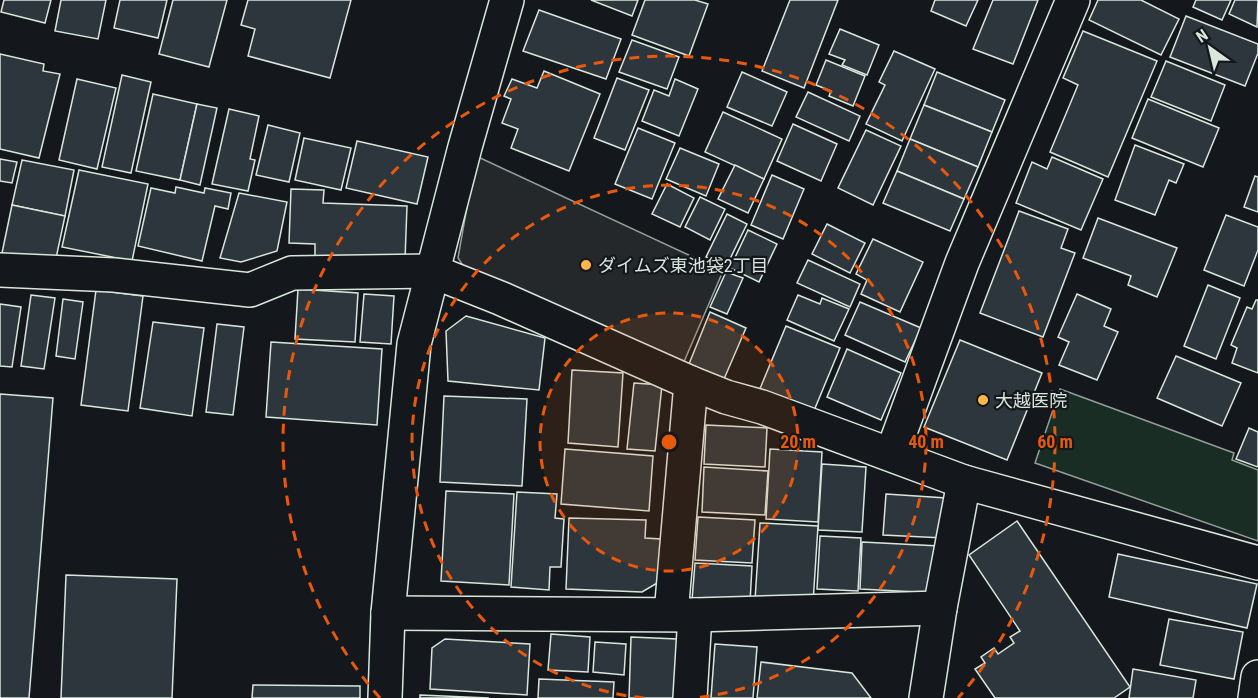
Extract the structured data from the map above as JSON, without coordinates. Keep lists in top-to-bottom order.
{
  "places": ["ダイムズ東池袋2丁目", "大越医院"],
  "north": "top left",
  "rings": ["20 m", "40 m", "60 m"]
}
